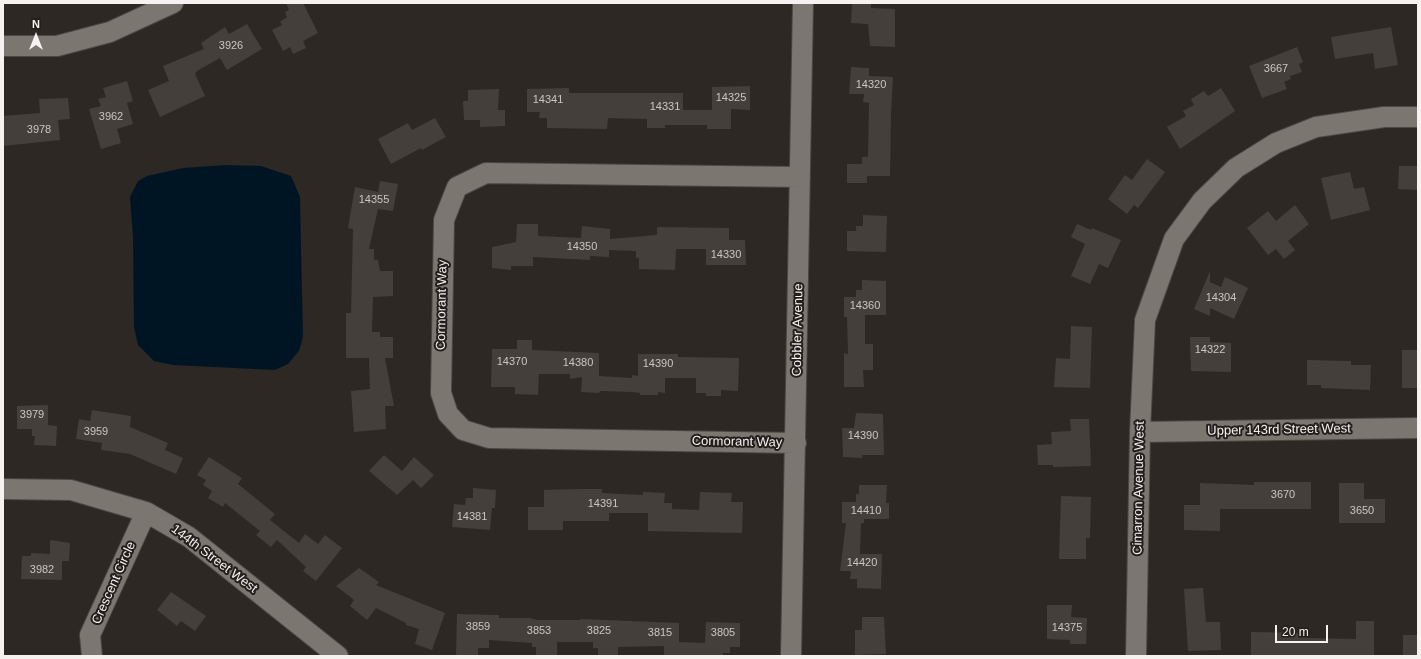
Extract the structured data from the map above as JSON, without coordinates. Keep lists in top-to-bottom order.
{
  "streets": {
    "street": [
      "Cormorant Way",
      "Cobbler Avenue",
      "Upper 143rd Street West",
      "Cimarron Avenue West",
      "144th Street West",
      "Crescent Circle"
    ]
  },
  "crossings": [
    ["Cormorant Way", "Cobbler Avenue"],
    ["Upper 143rd Street West", "Cimarron Avenue West"],
    ["144th Street West", "Crescent Circle"]
  ],
  "house_numbers": [
    "3926",
    "3667",
    "14320",
    "14325",
    "14341",
    "14331",
    "3962",
    "3978",
    "14355",
    "14350",
    "14330",
    "14304",
    "14360",
    "14322",
    "14370",
    "14380",
    "14390",
    "3979",
    "3959",
    "14390",
    "3670",
    "14391",
    "14410",
    "3650",
    "14381",
    "14420",
    "3982",
    "3859",
    "14375",
    "3853",
    "3825",
    "3815",
    "3805"
  ],
  "scale_bar": "20 m",
  "north": "top"
}
